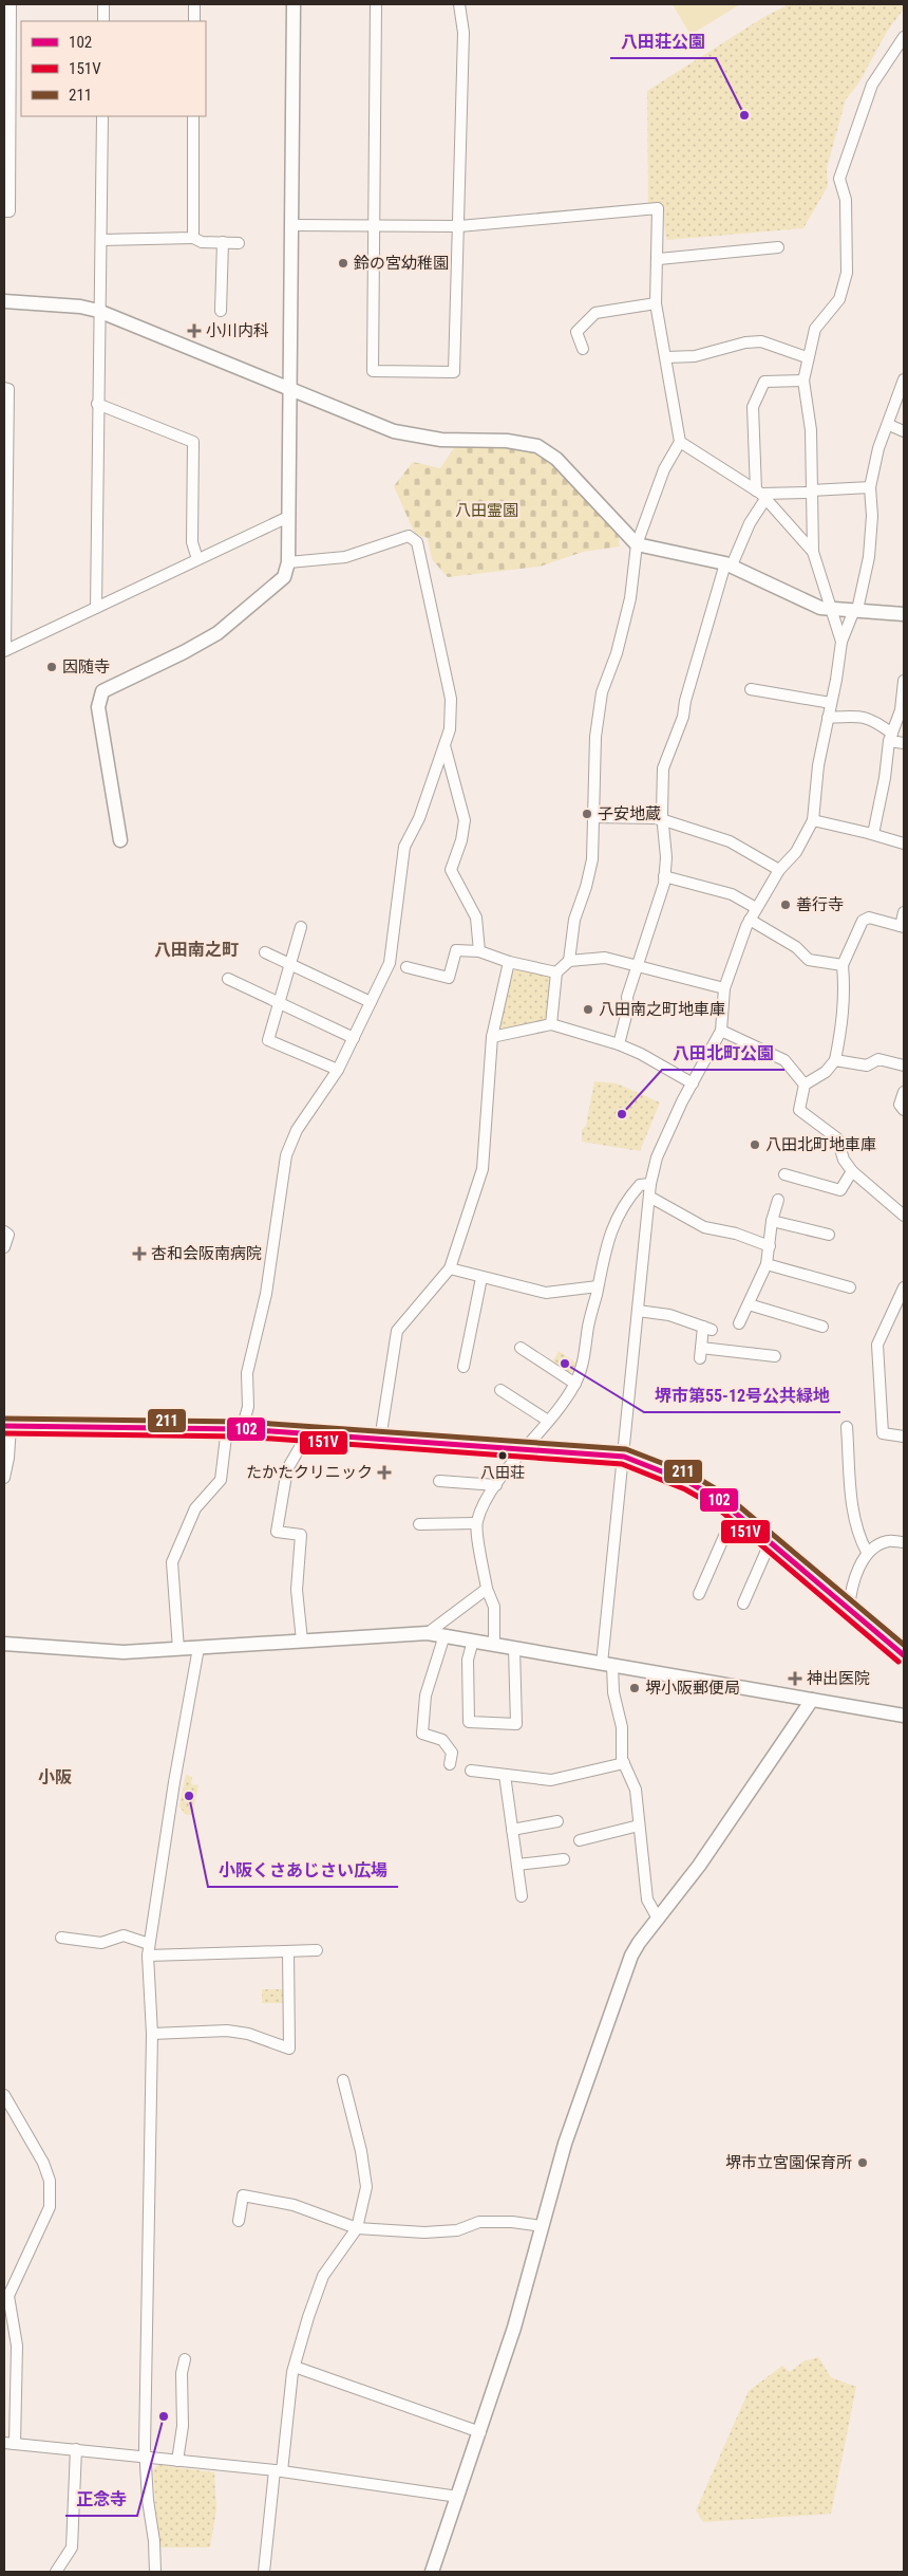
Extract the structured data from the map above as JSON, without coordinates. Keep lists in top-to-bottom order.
{
  "districts": ["八田南之町", "小阪"],
  "parks": ["八田霊園"],
  "places": {
    "other": [
      "八田荘公園",
      "鈴の宮幼稚園",
      "因随寺",
      "子安地蔵",
      "善行寺",
      "八田南之町地車庫",
      "八田北町公園",
      "八田北町地車庫",
      "堺市第55-12号公共緑地",
      "八田荘",
      "堺小阪郵便局",
      "小阪くさあじさい広場",
      "堺市立宮園保育所",
      "正念寺"
    ],
    "health": [
      "小川内科",
      "杏和会阪南病院",
      "たかたクリニック",
      "神出医院"
    ]
  },
  "lines": ["transit line 211", "transit line 102", "transit line 151V"],
  "legend": ["102", "151V", "211"]
}
